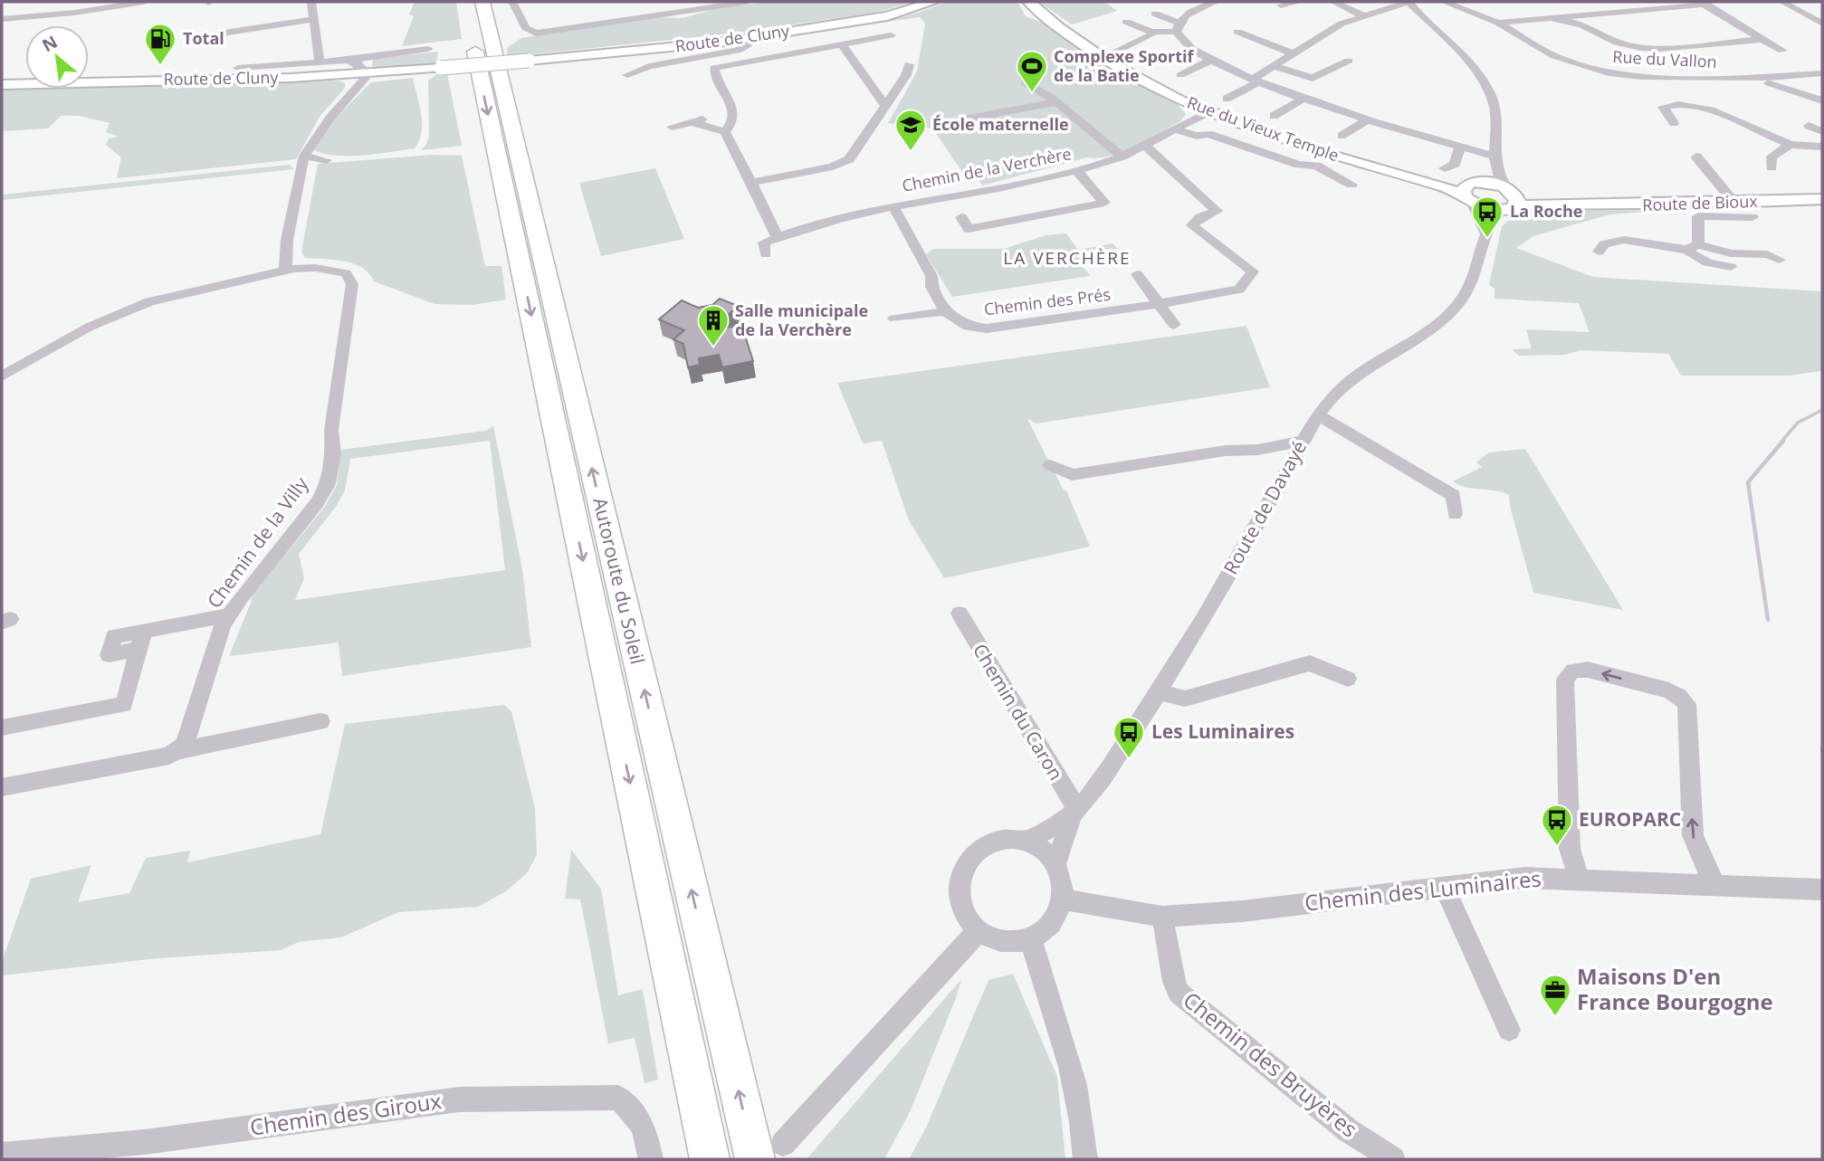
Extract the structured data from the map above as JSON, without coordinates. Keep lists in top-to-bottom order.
{
  "streets": {
    "highway": ["Autoroute du Soleil"],
    "main road": ["Route de Cluny", "Rue du Vieux Temple", "Route de Bioux"],
    "street": [
      "Rue du Vallon",
      "Chemin de la Verchère",
      "Chemin des Prés",
      "Route de Davayé",
      "Chemin de la Villy",
      "Chemin du Caron",
      "Chemin des Luminaires",
      "Chemin des Bruyères",
      "Chemin des Giroux"
    ]
  },
  "crossings": [
    ["Rue du Vieux Temple", "Chemin de la Verchère"],
    ["Chemin de la Verchère", "Chemin des Prés"],
    ["Route de Davayé", "Chemin du Caron"],
    ["Route de Davayé", "Chemin des Luminaires"],
    ["Chemin des Luminaires", "Chemin des Bruyères"]
  ],
  "districts": ["LA VERCHÈRE"],
  "places": {
    "fuel station": ["Total"],
    "sports": ["Complexe Sportif de la Batie"],
    "school or university": ["École maternelle"],
    "bus stop": ["La Roche", "Les Luminaires", "EUROPARC"],
    "building": ["Salle municipale de la Verchère"],
    "office": ["Maisons D'en France Bourgogne"]
  },
  "north": "top left"
}
